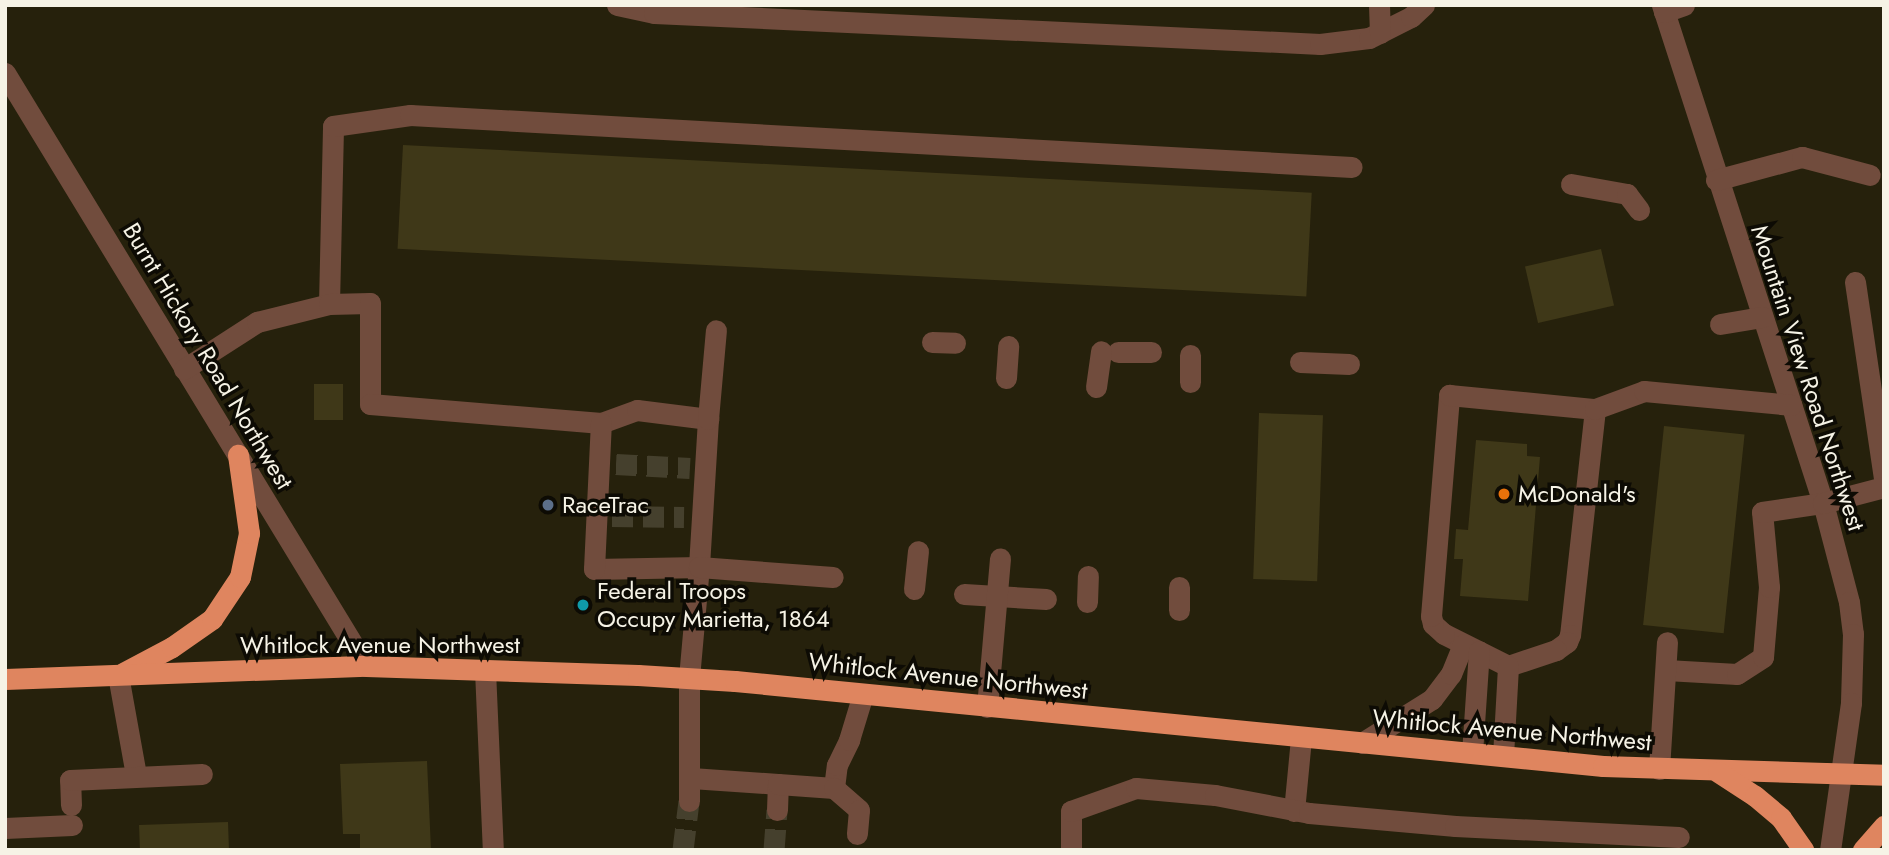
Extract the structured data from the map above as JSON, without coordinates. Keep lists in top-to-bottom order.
{
  "streets": {
    "highway": ["Whitlock Avenue Northwest"],
    "street": ["Burnt Hickory Road Northwest", "Mountain View Road Northwest"]
  },
  "crossings": [
    ["Burnt Hickory Road Northwest", "Whitlock Avenue Northwest"],
    ["Mountain View Road Northwest", "Whitlock Avenue Northwest"]
  ],
  "places": ["McDonald's", "RaceTrac", "Federal Troops Occupy Marietta, 1864"]
}
